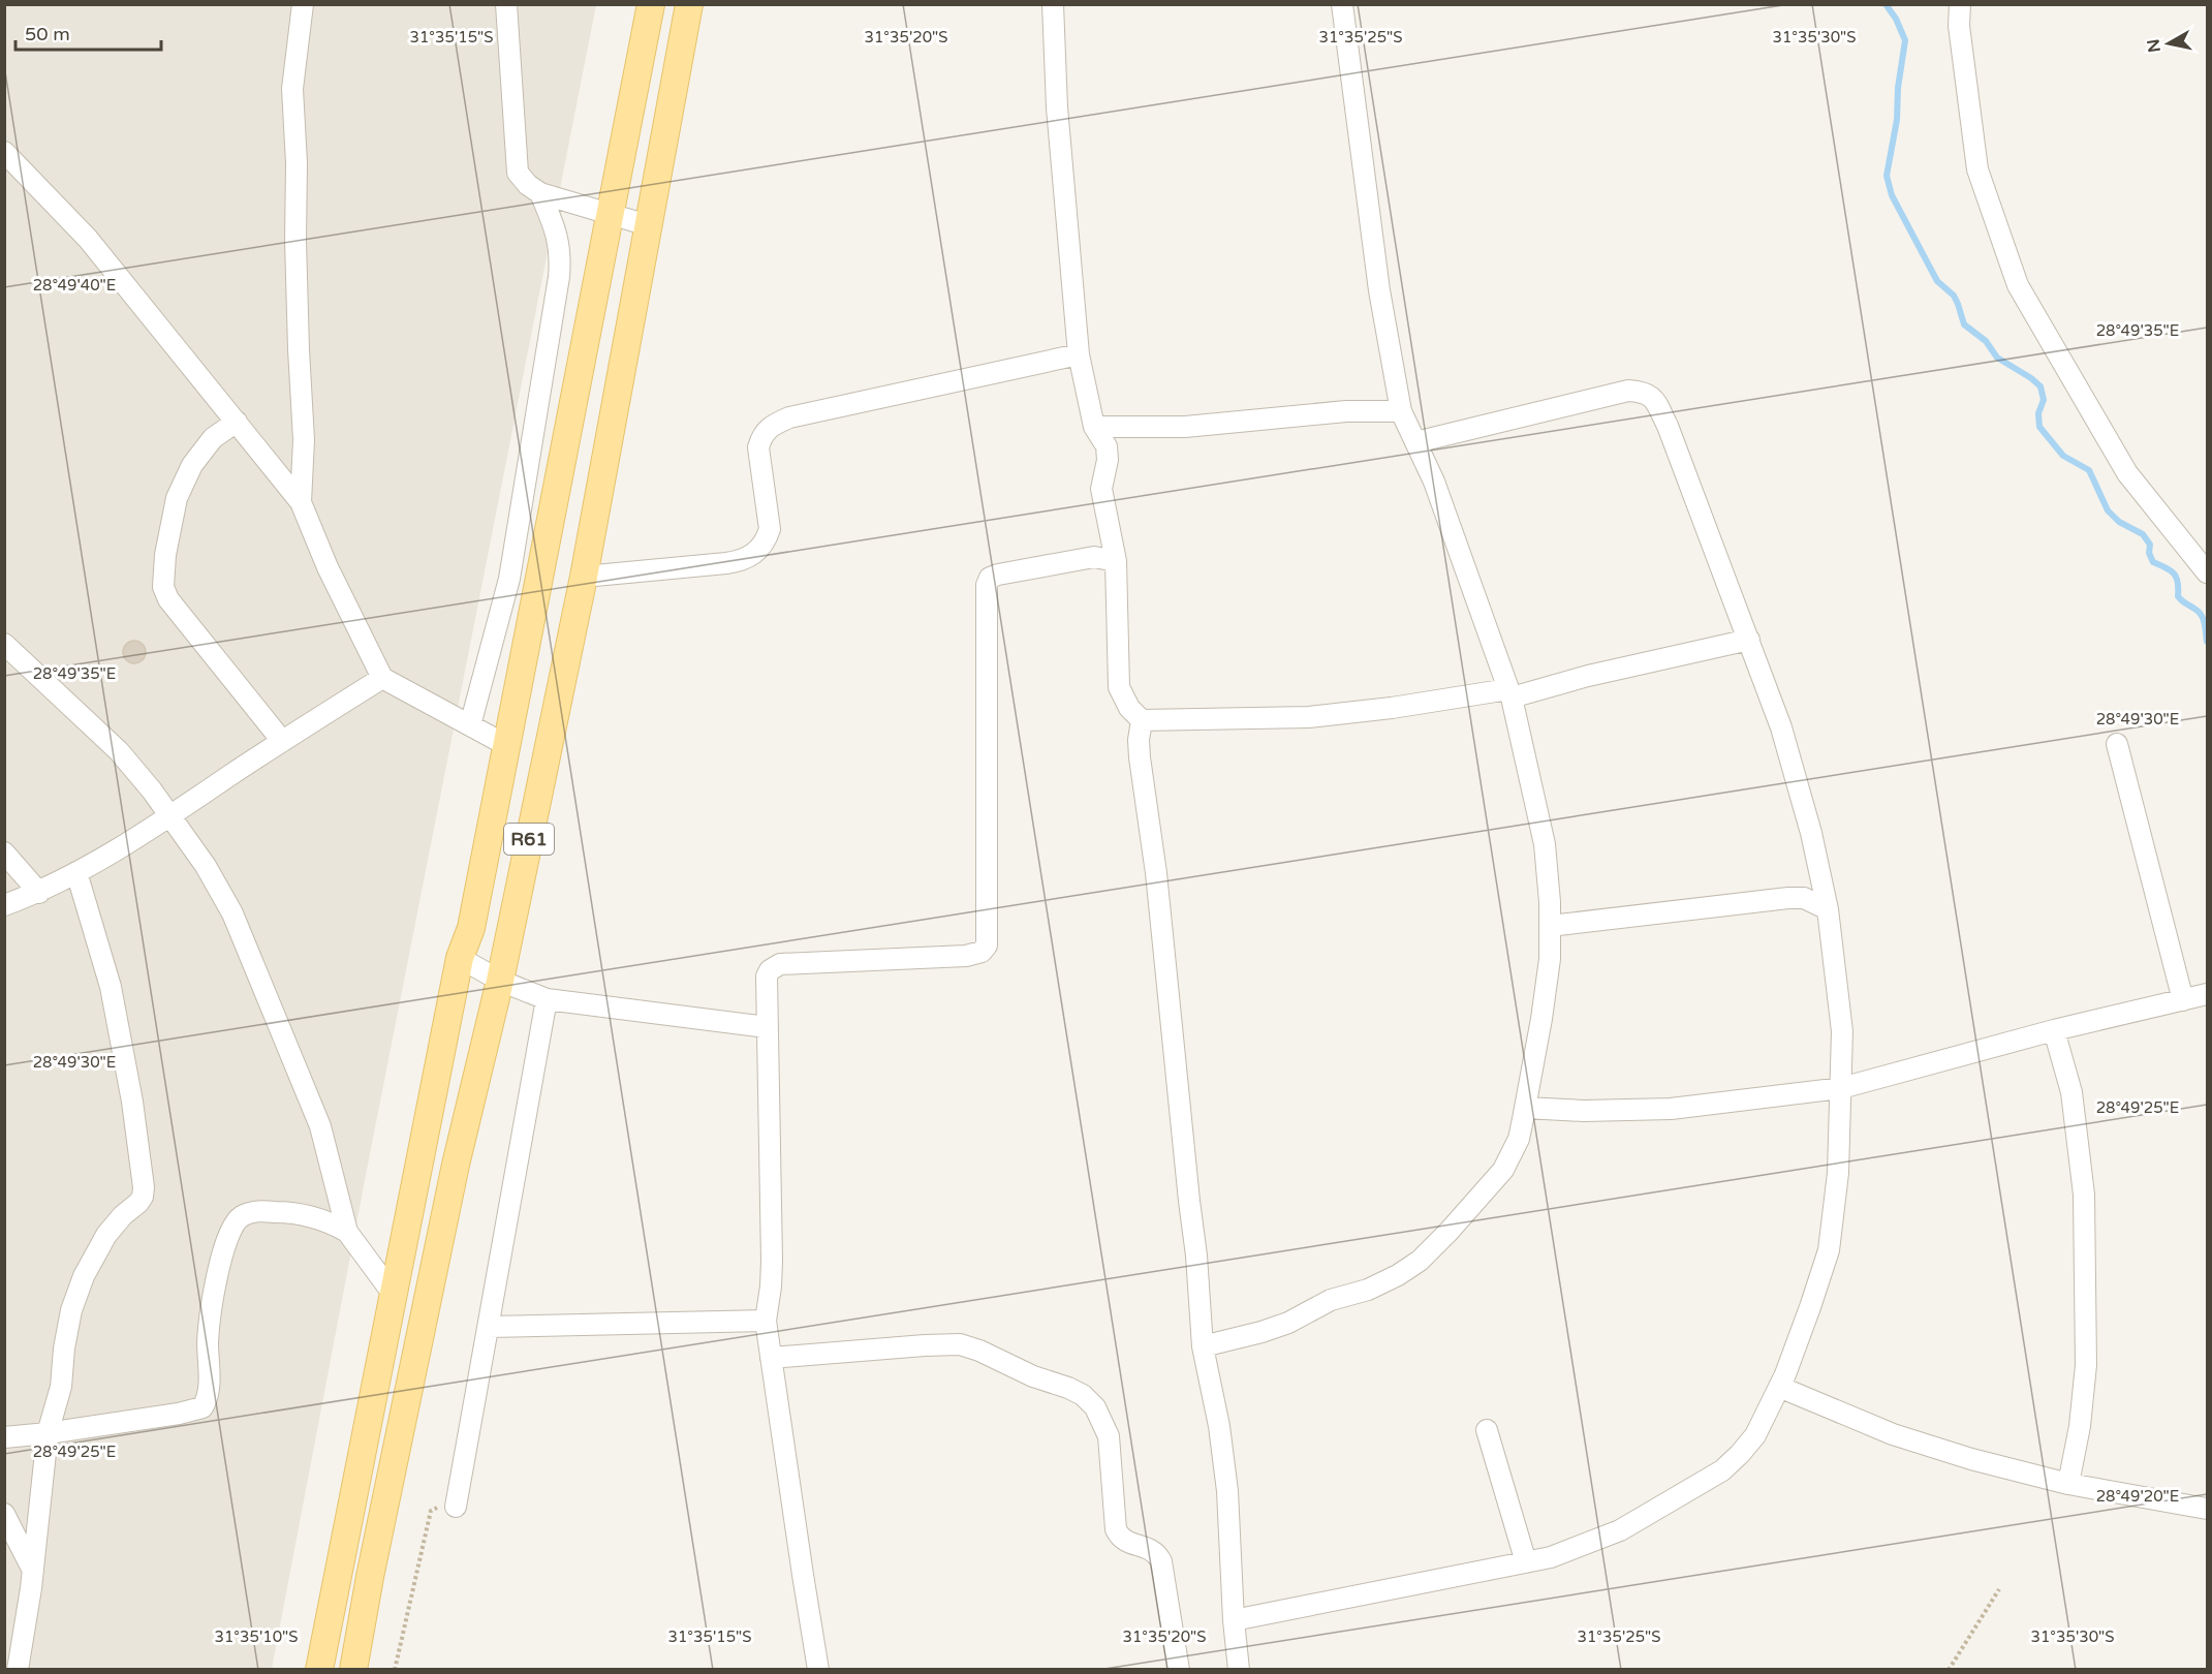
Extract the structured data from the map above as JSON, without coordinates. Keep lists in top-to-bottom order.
{
  "streets": {
    "main road": ["R61"]
  },
  "scale_bar": "50 m",
  "north": "left",
  "coordinates": [
    "31°35'15\"S",
    "31°35'20\"S",
    "31°35'25\"S",
    "31°35'30\"S",
    "28°49'40\"E",
    "28°49'35\"E",
    "28°49'30\"E",
    "28°49'25\"E",
    "28°49'20\"E",
    "31°35'10\"S"
  ]
}
